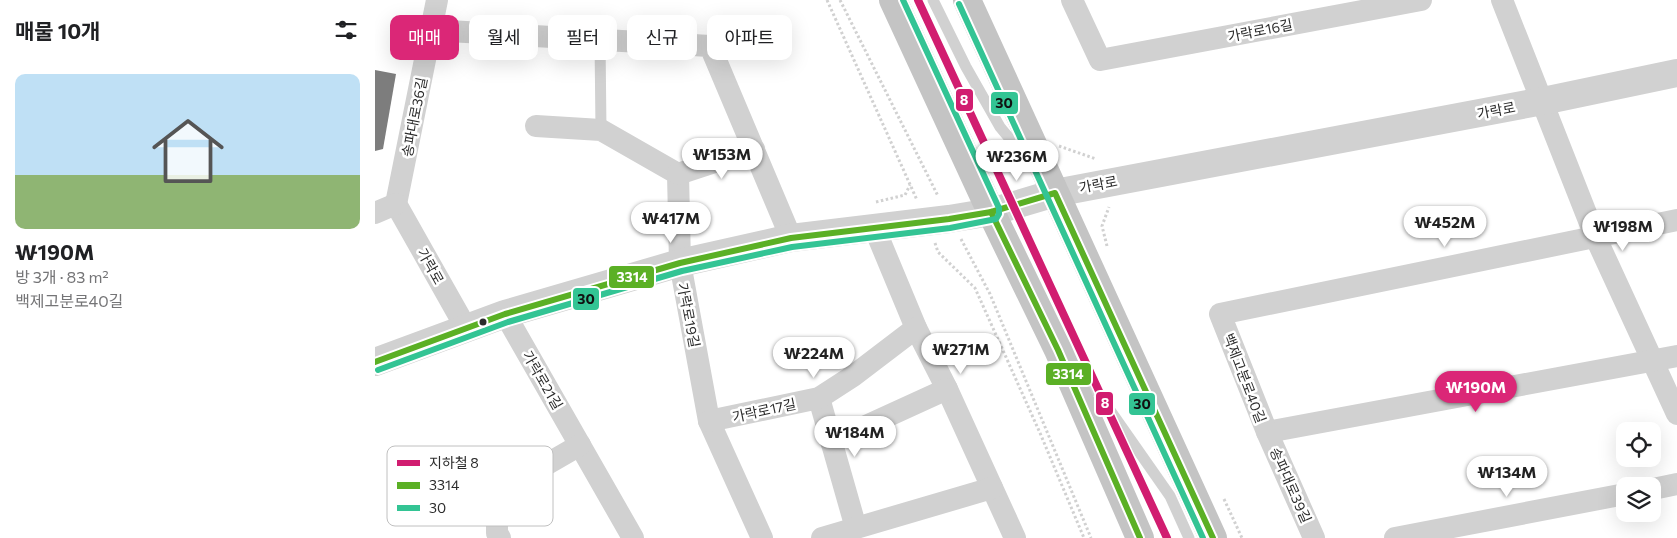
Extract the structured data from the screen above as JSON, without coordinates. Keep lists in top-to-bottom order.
{
  "streets": {
    "street": [
      "가락로16길",
      "가락로",
      "송파대로36길",
      "가락로19길",
      "백제고분로40길",
      "가락로21길",
      "가락로17길",
      "송파대로39길"
    ]
  },
  "crossings": [
    ["가락로", "송파대로36길"],
    ["가락로", "가락로19길"],
    ["가락로", "가락로21길"],
    ["가락로19길", "가락로17길"],
    ["백제고분로40길", "송파대로39길"]
  ],
  "lines": ["metro line 8", "transit line 30", "transit line 3314"],
  "legend": ["지하철 8", "3314", "30"],
  "page": {
    "heading": "매물 10개",
    "chip": [
      "매매",
      "월세",
      "필터",
      "신규",
      "아파트"
    ],
    "list": [
      {
        "name": "₩190M",
        "note": "방 3개 · 83 m² · 백제고분로40길"
      }
    ],
    "price": [
      "₩153M",
      "₩236M",
      "₩417M",
      "₩452M",
      "₩198M",
      "₩271M",
      "₩224M",
      "₩190M",
      "₩184M",
      "₩134M"
    ]
  }
}
